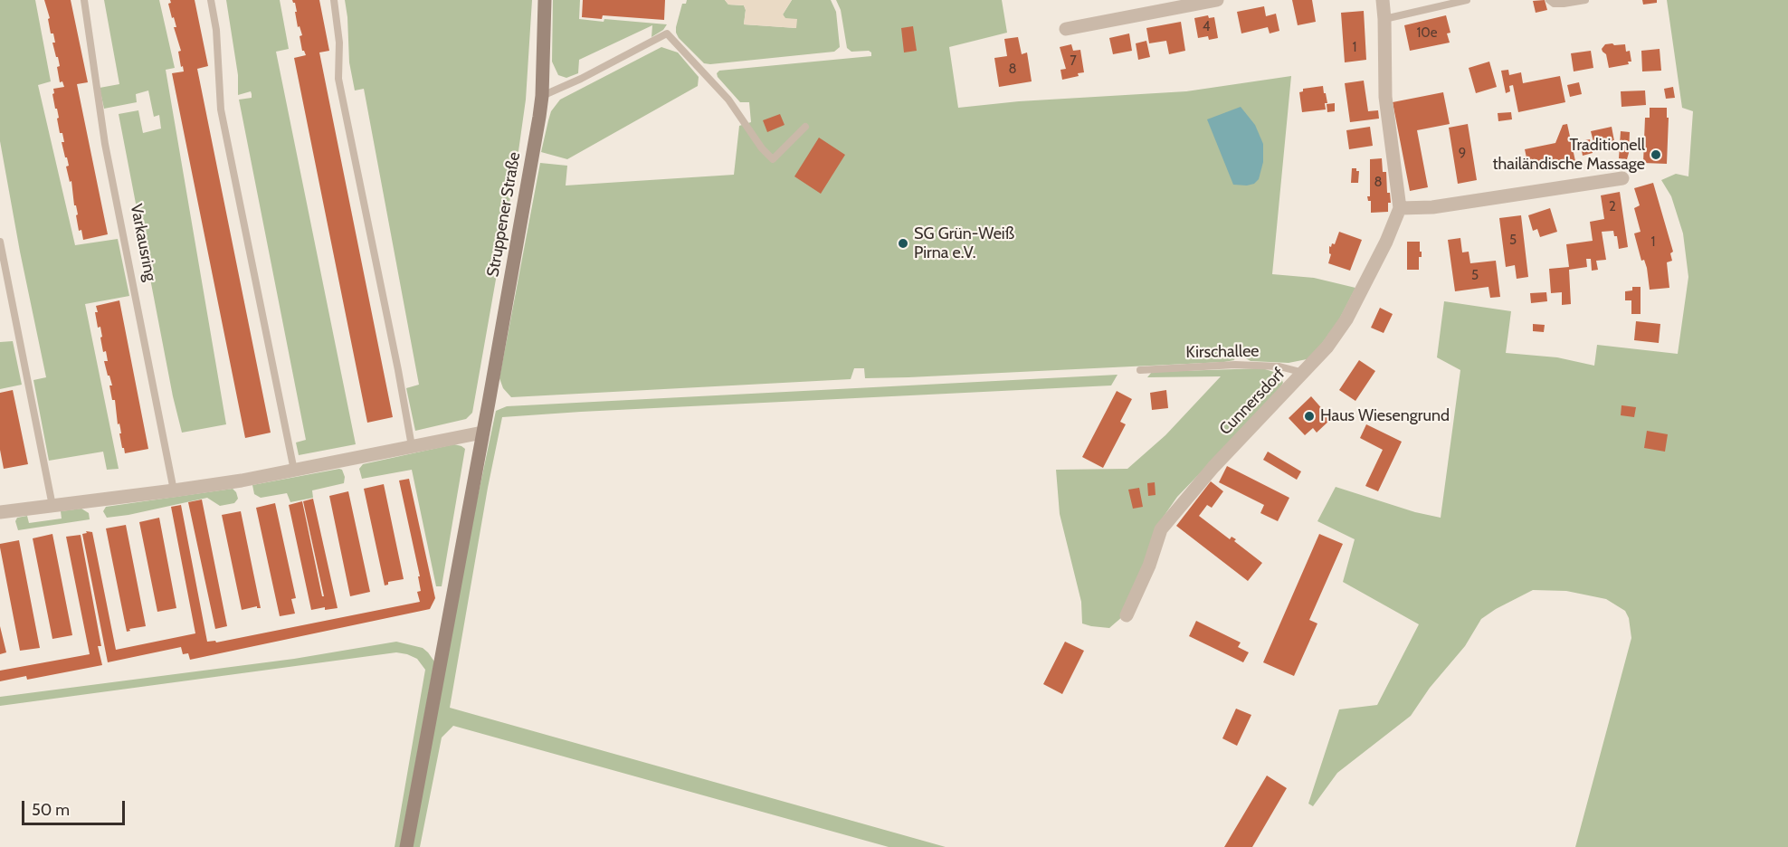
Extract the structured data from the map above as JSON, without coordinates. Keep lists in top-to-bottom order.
{
  "streets": {
    "main road": ["Struppener Straße"],
    "street": ["Cunnersdorf"],
    "lane": ["Varkausring", "Kirschallee"]
  },
  "crossings": [
    ["Kirschallee", "Cunnersdorf"]
  ],
  "places": ["Traditionell thailändische Massage", "SG Grün-Weiß Pirna e.V.", "Haus Wiesengrund"],
  "house_numbers": [
    "4",
    "10e",
    "1",
    "7",
    "8",
    "9",
    "8",
    "2",
    "5",
    "1",
    "5"
  ],
  "scale_bar": "50 m"
}
